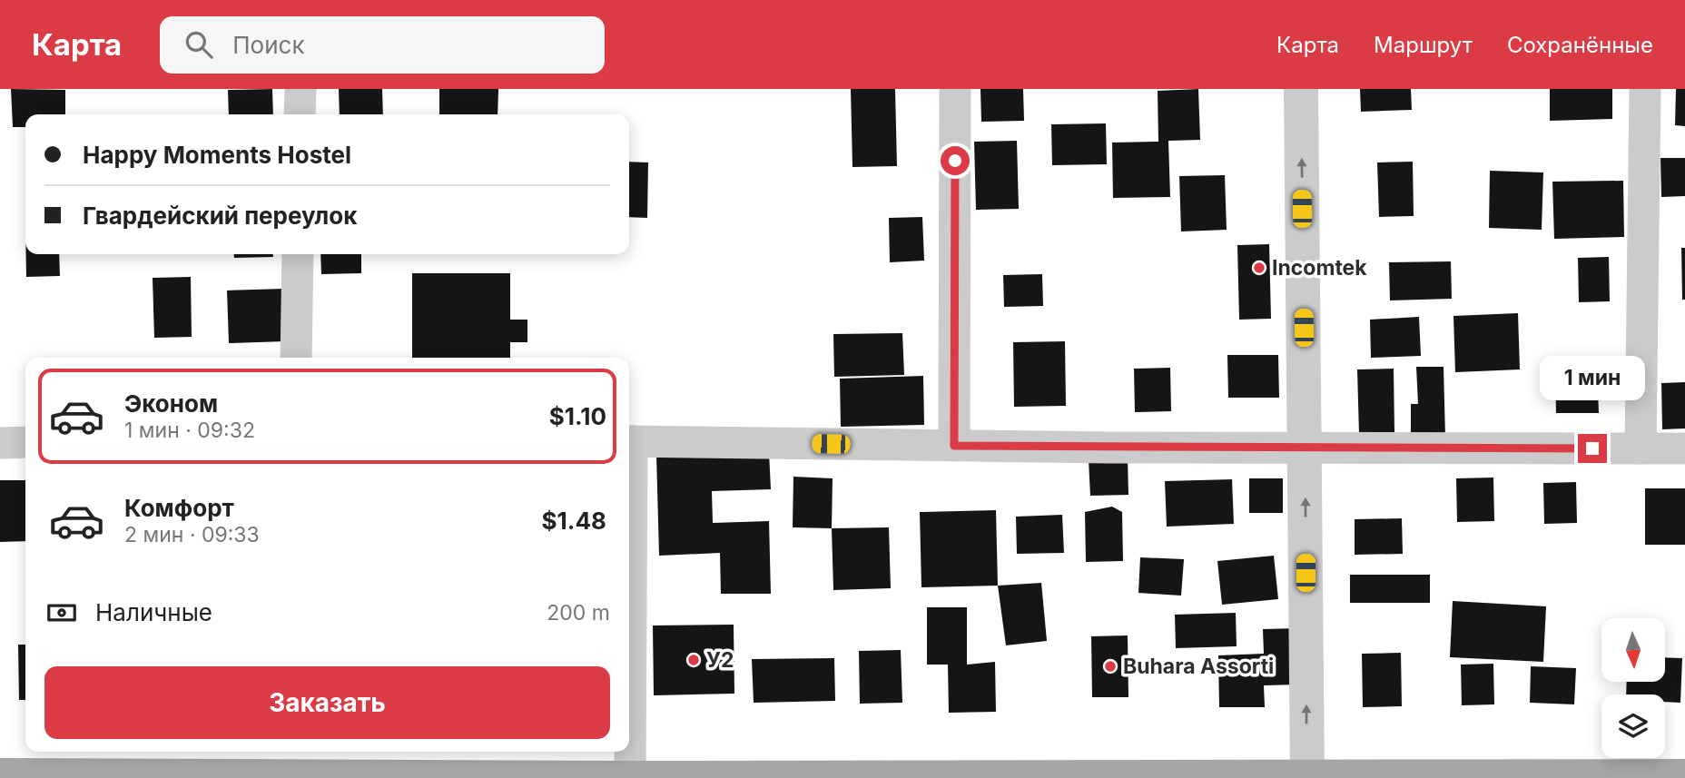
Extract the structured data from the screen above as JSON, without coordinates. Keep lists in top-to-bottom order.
{
  "places": ["Incomtek", "У2", "Buhara Assorti"],
  "north": "bottom",
  "page": {
    "header": "Карта",
    "search": "Поиск",
    "nav": ["Карта", "Маршрут", "Сохранённые"],
    "banner": ["Happy Moments Hostel", "Гвардейский переулок"],
    "bubble": "1 мин",
    "list": [
      {
        "name": "Эконом",
        "note": "1 мин · 09:32",
        "value": "$1.10"
      },
      {
        "name": "Комфорт",
        "note": "2 мин · 09:33",
        "value": "$1.48"
      }
    ],
    "pay": ["Наличные", "200 m"],
    "buttons": "Заказать"
  }
}
